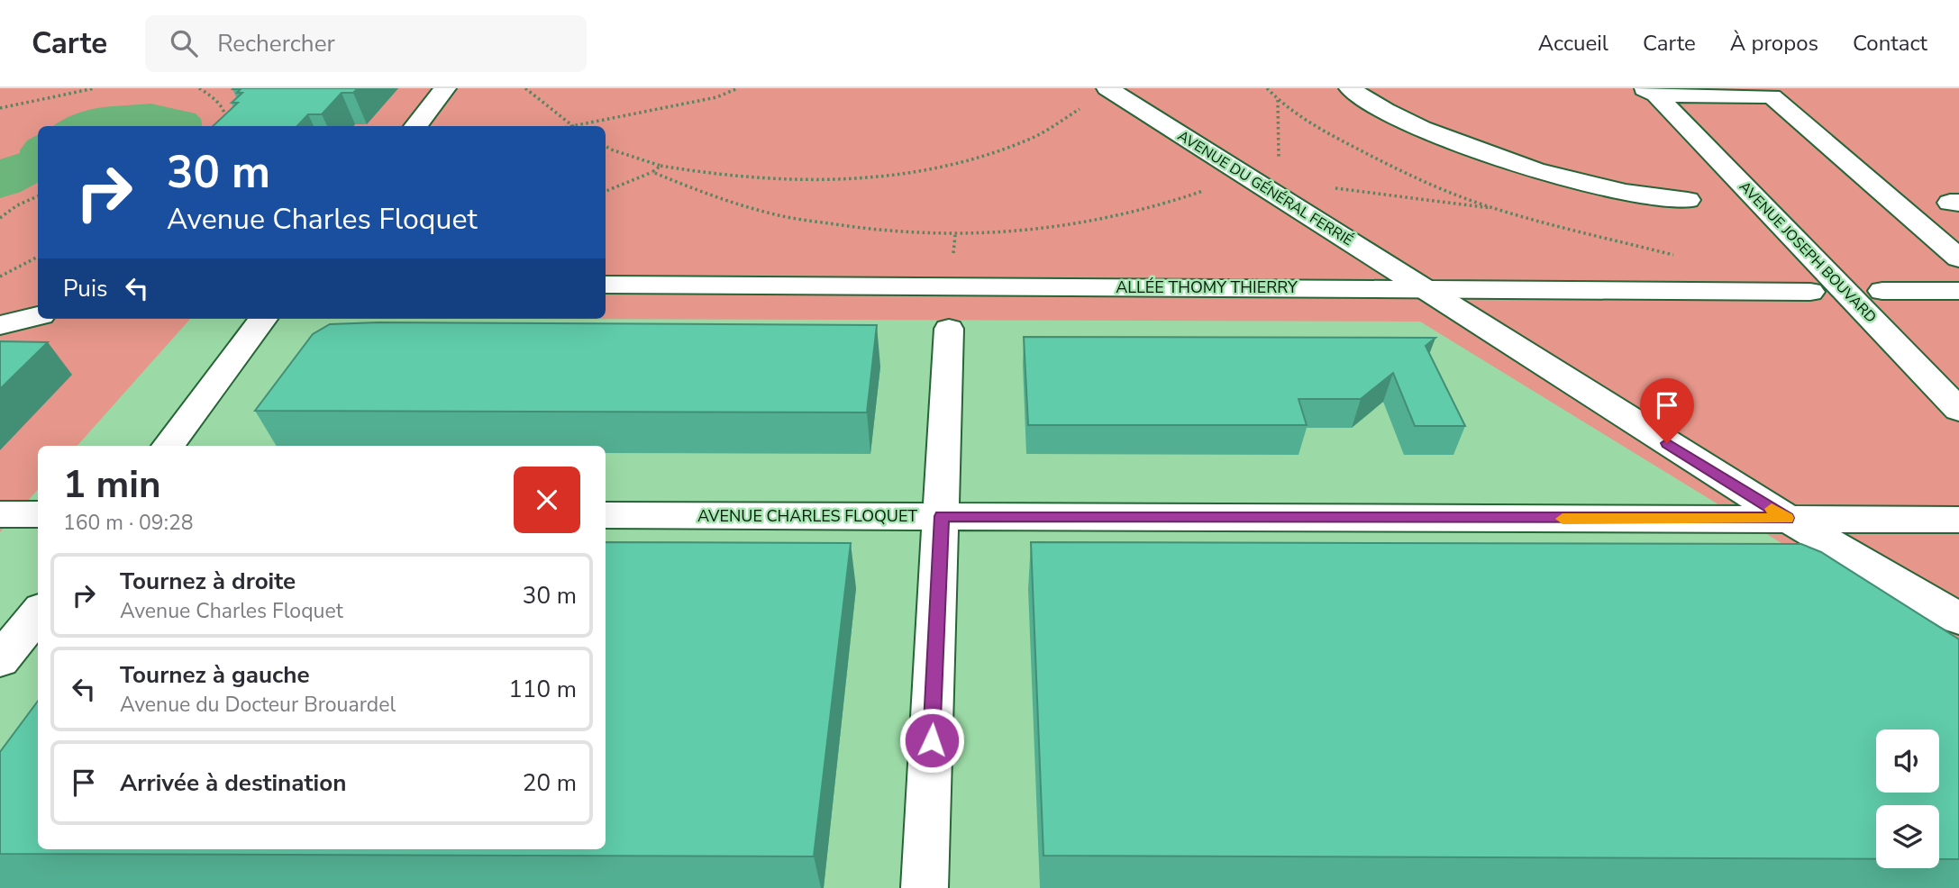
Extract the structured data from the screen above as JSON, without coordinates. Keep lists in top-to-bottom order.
{
  "streets": {
    "street": [
      "AVENUE DU GÉNÉRAL FERRIÉ",
      "AVENUE JOSEPH BOUVARD",
      "ALLÉE THOMY THIERRY",
      "AVENUE CHARLES FLOQUET"
    ]
  },
  "crossings": [
    ["AVENUE DU GÉNÉRAL FERRIÉ", "ALLÉE THOMY THIERRY"],
    ["AVENUE DU GÉNÉRAL FERRIÉ", "AVENUE CHARLES FLOQUET"]
  ],
  "page": {
    "header": "Carte",
    "search": "Rechercher",
    "nav": [
      "Accueil",
      "Carte",
      "À propos",
      "Contact"
    ],
    "turn": ["30 m", "Avenue Charles Floquet"],
    "then": "Puis",
    "heading": ["1 min", "160 m · 09:28"],
    "list": [
      {
        "name": "Tournez à droite",
        "note": "Avenue Charles Floquet",
        "value": "30 m"
      },
      {
        "name": "Tournez à gauche",
        "note": "Avenue du Docteur Brouardel",
        "value": "110 m"
      },
      {
        "name": "Arrivée à destination",
        "value": "20 m"
      }
    ]
  }
}
